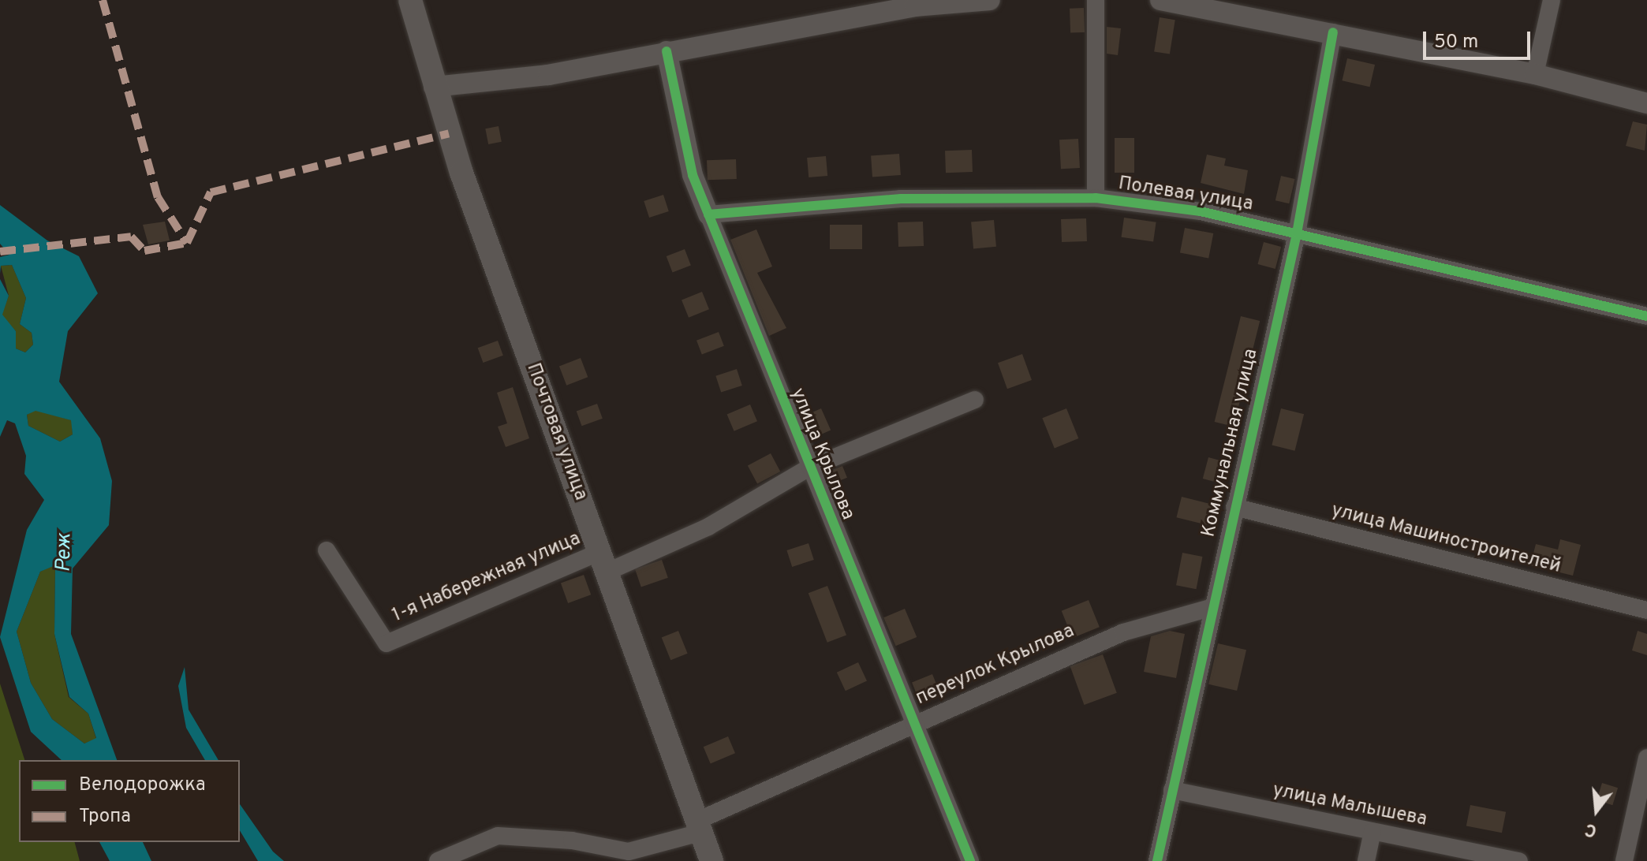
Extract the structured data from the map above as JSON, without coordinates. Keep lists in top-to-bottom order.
{
  "streets": {
    "main road": ["Почтовая улица"],
    "street": [
      "Полевая улица",
      "Коммунальная улица",
      "улица Крылова",
      "улица Машиностроителей",
      "1-я Набережная улица",
      "переулок Крылова",
      "улица Малышева"
    ]
  },
  "crossings": [
    ["Полевая улица", "Коммунальная улица"],
    ["Полевая улица", "улица Крылова"],
    ["Почтовая улица", "1-я Набережная улица"],
    ["Почтовая улица", "переулок Крылова"],
    ["Коммунальная улица", "улица Машиностроителей"],
    ["Коммунальная улица", "переулок Крылова"],
    ["Коммунальная улица", "улица Малышева"],
    ["улица Крылова", "переулок Крылова"]
  ],
  "water": ["Реж"],
  "legend": ["Велодорожка", "Тропа"],
  "scale_bar": "50 m",
  "north": "bottom"
}
